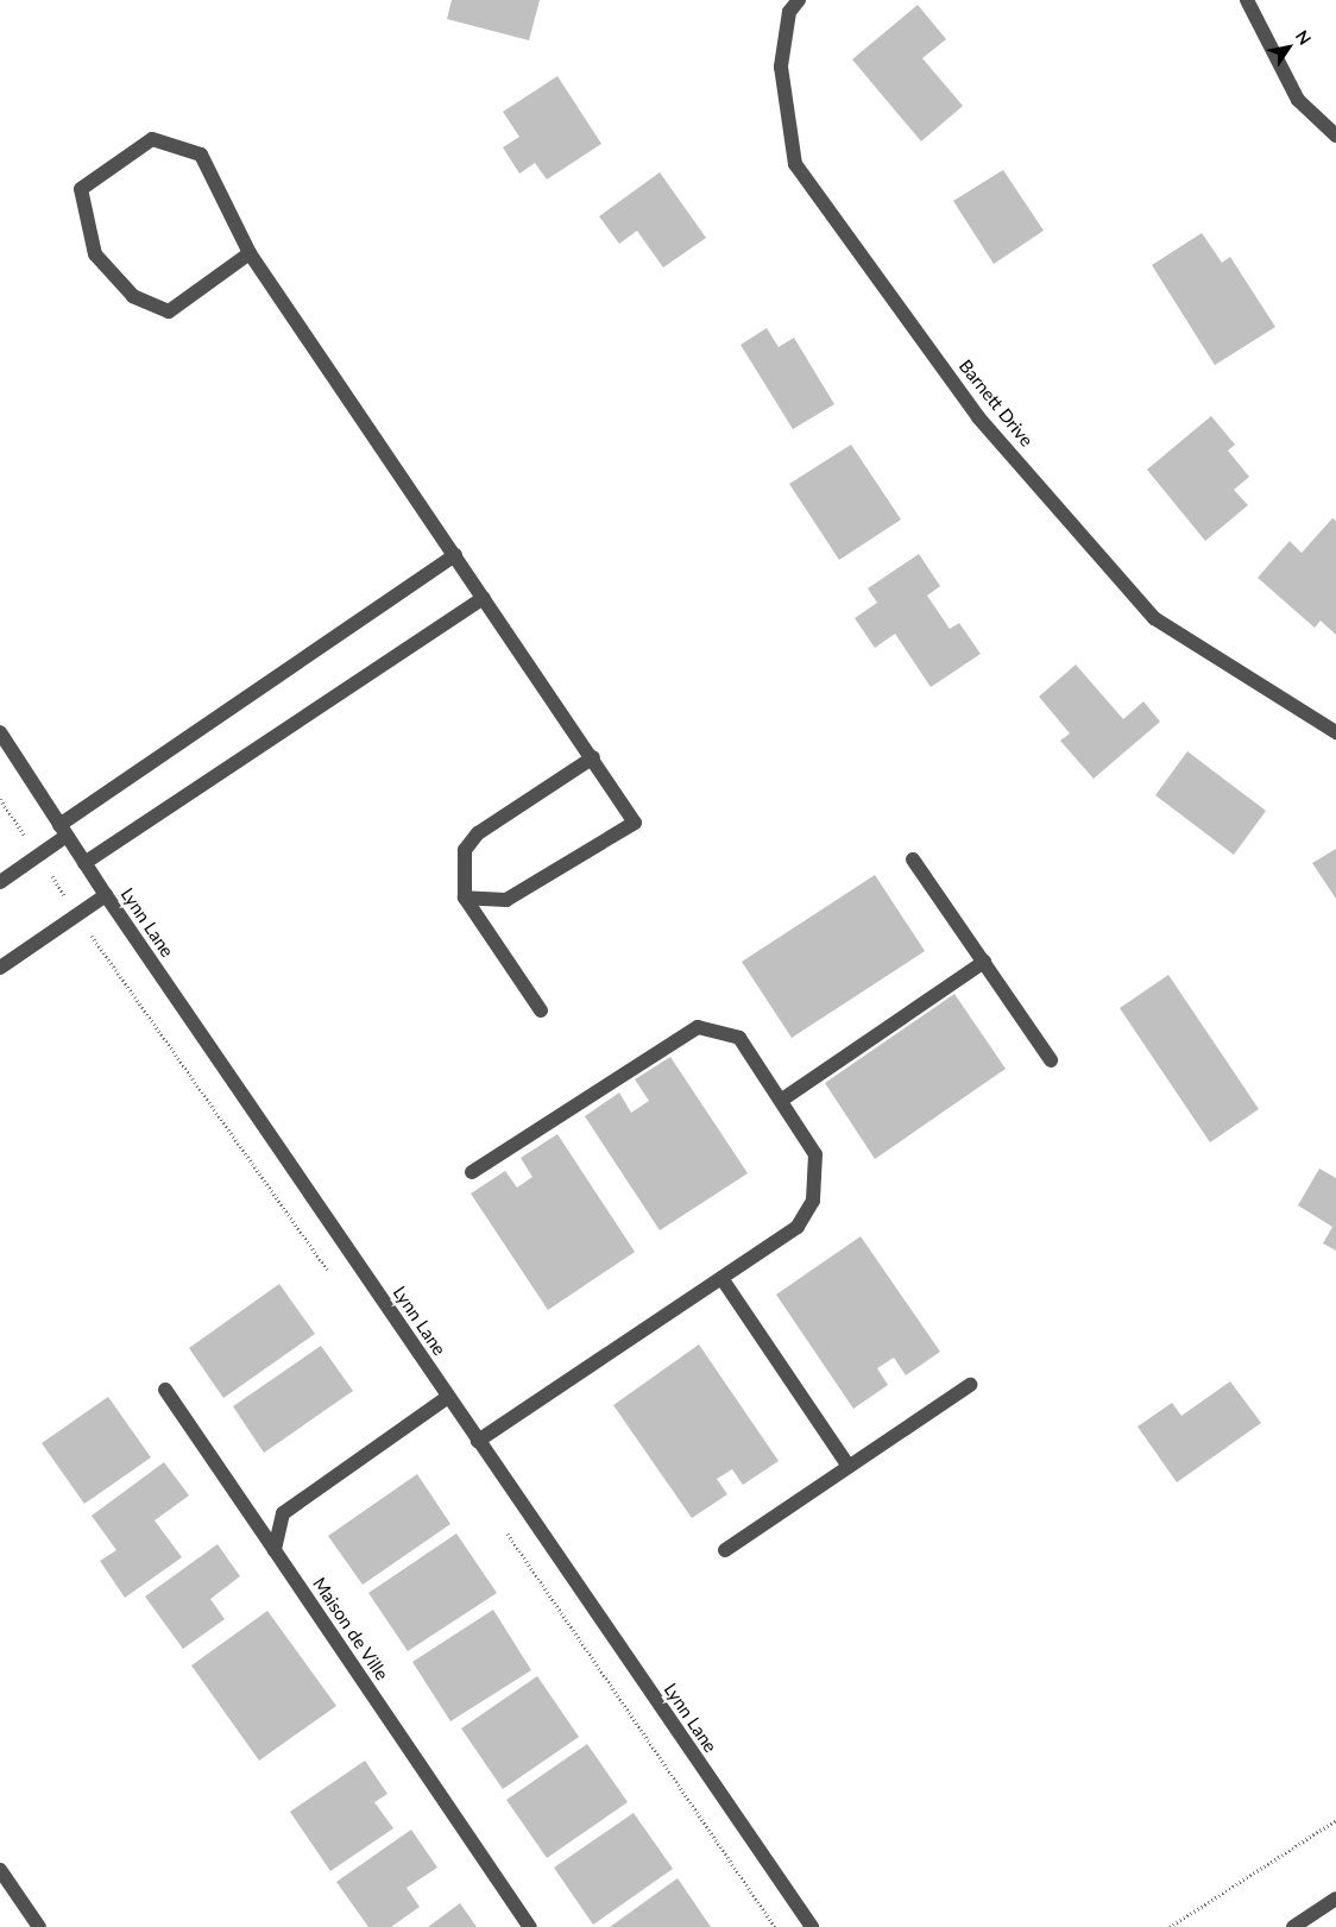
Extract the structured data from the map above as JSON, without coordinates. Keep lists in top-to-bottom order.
{
  "streets": {
    "street": ["Barnett Drive", "Lynn Lane", "Maison de Ville"]
  },
  "north": "top right"
}
